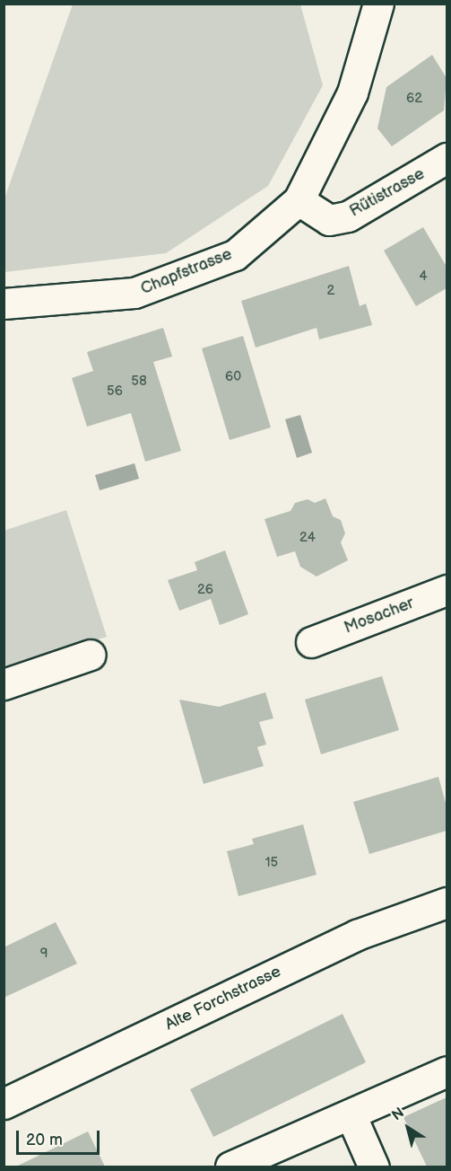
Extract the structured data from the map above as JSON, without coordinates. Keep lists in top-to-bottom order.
{
  "streets": {
    "street": [
      "Rütistrasse",
      "Chapfstrasse",
      "Mosacher",
      "Alte Forchstrasse"
    ]
  },
  "crossings": [
    ["Rütistrasse", "Chapfstrasse"]
  ],
  "house_numbers": [
    "62",
    "4",
    "2",
    "60",
    "58",
    "56",
    "24",
    "26",
    "15",
    "9"
  ],
  "scale_bar": "20 m",
  "north": "top left"
}
